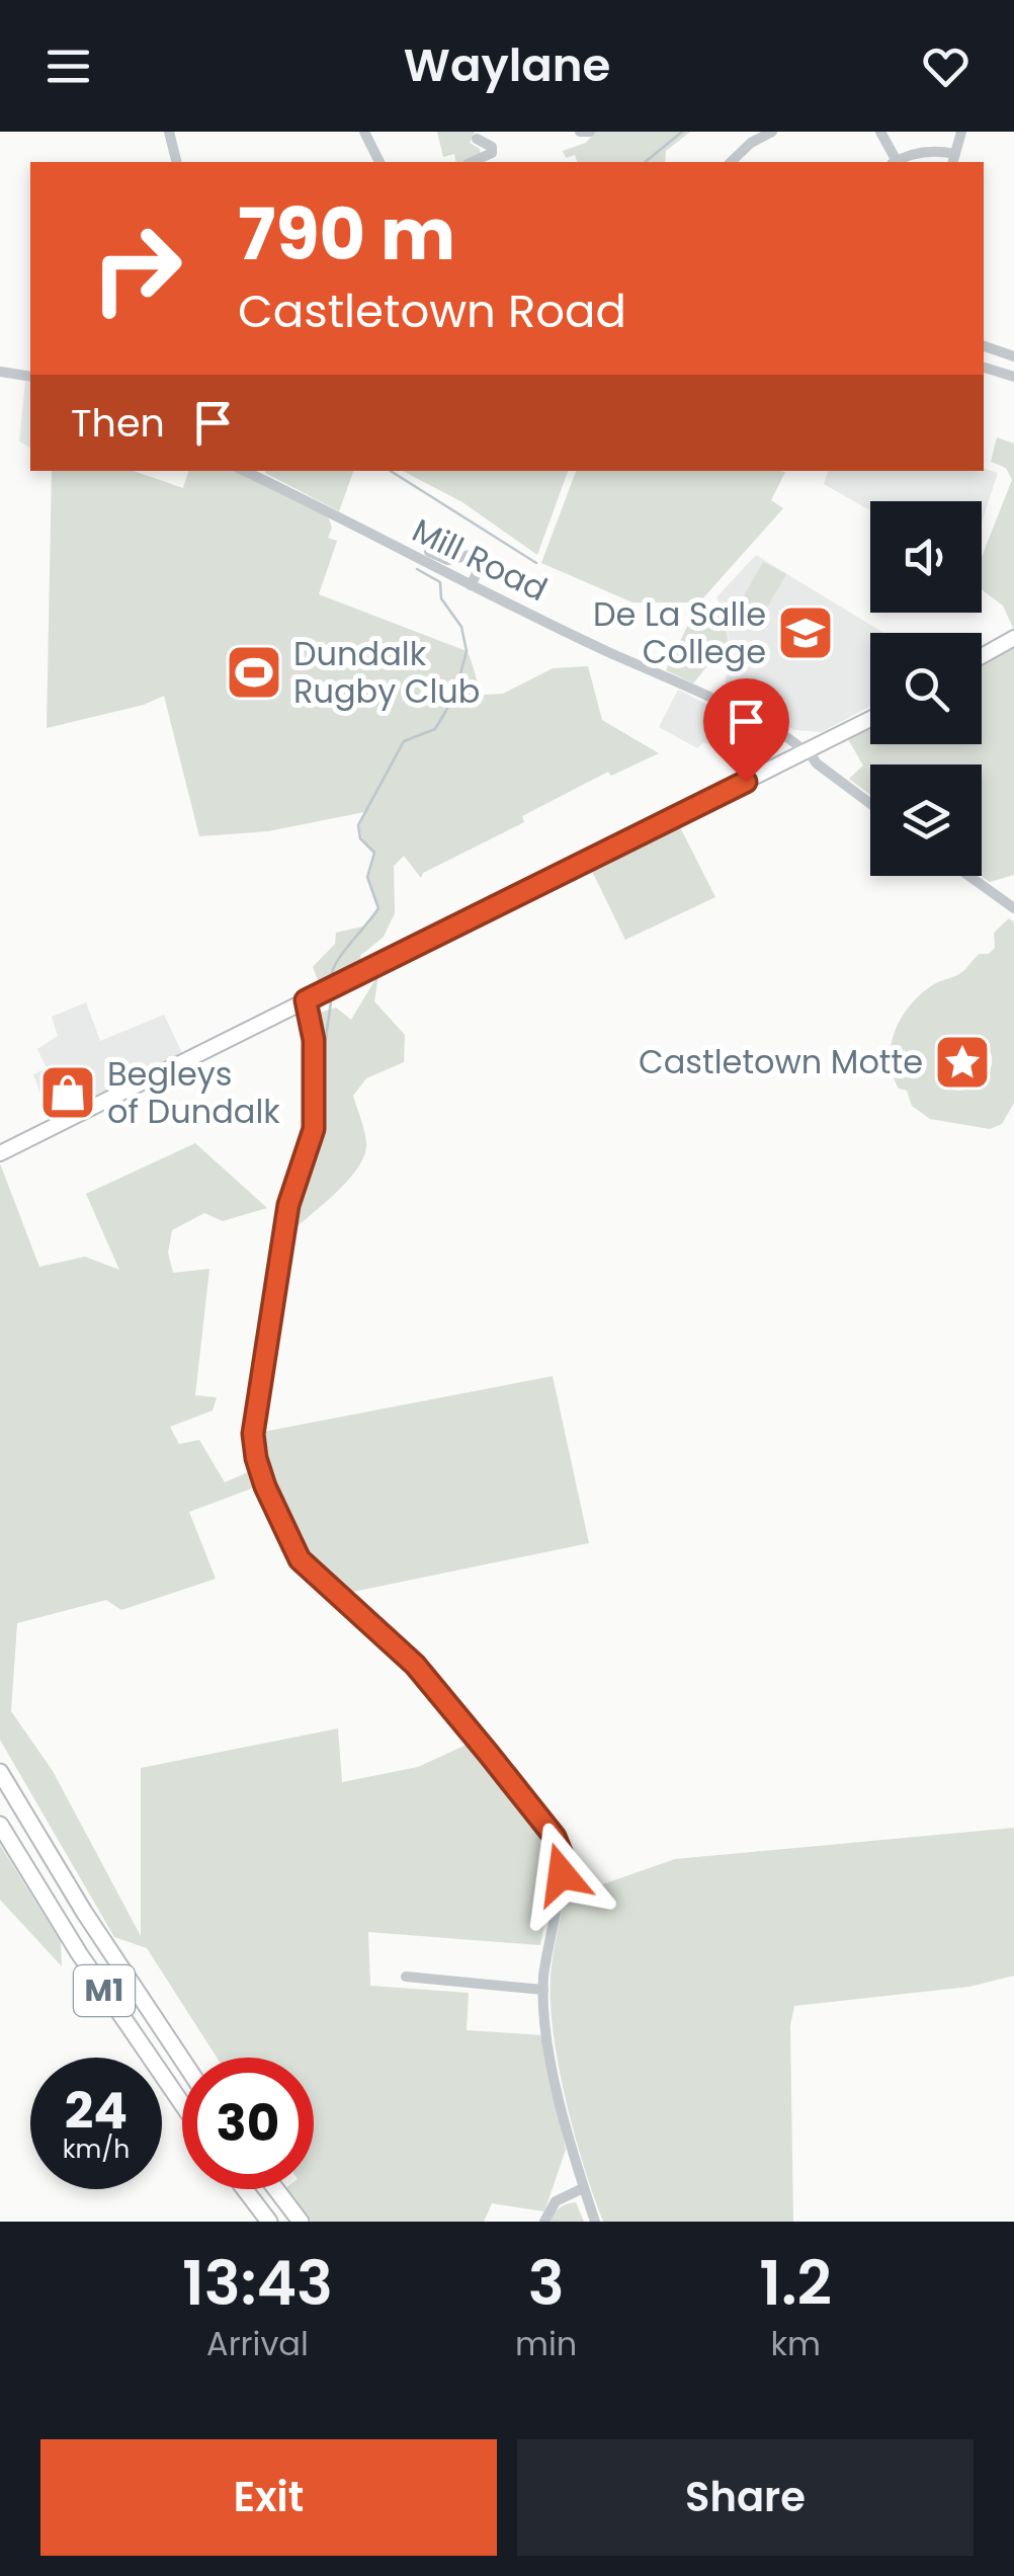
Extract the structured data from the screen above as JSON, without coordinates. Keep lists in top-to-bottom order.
{
  "streets": {
    "highway": ["M1"],
    "street": ["Mill Road"]
  },
  "places": {
    "school or university": ["De La Salle College"],
    "sports": ["Dundalk Rugby Club"],
    "place": ["Castletown Motte"],
    "shop": ["Begleys of Dundalk"]
  },
  "page": {
    "header": "Waylane",
    "turn": ["790 m", "Castletown Road"],
    "then": "Then",
    "speed": "24 km/h",
    "limit": "30",
    "eta": [
      "13:43",
      "Arrival",
      "3",
      "min",
      "1.2",
      "km"
    ],
    "buttons": ["Exit", "Share"]
  }
}
